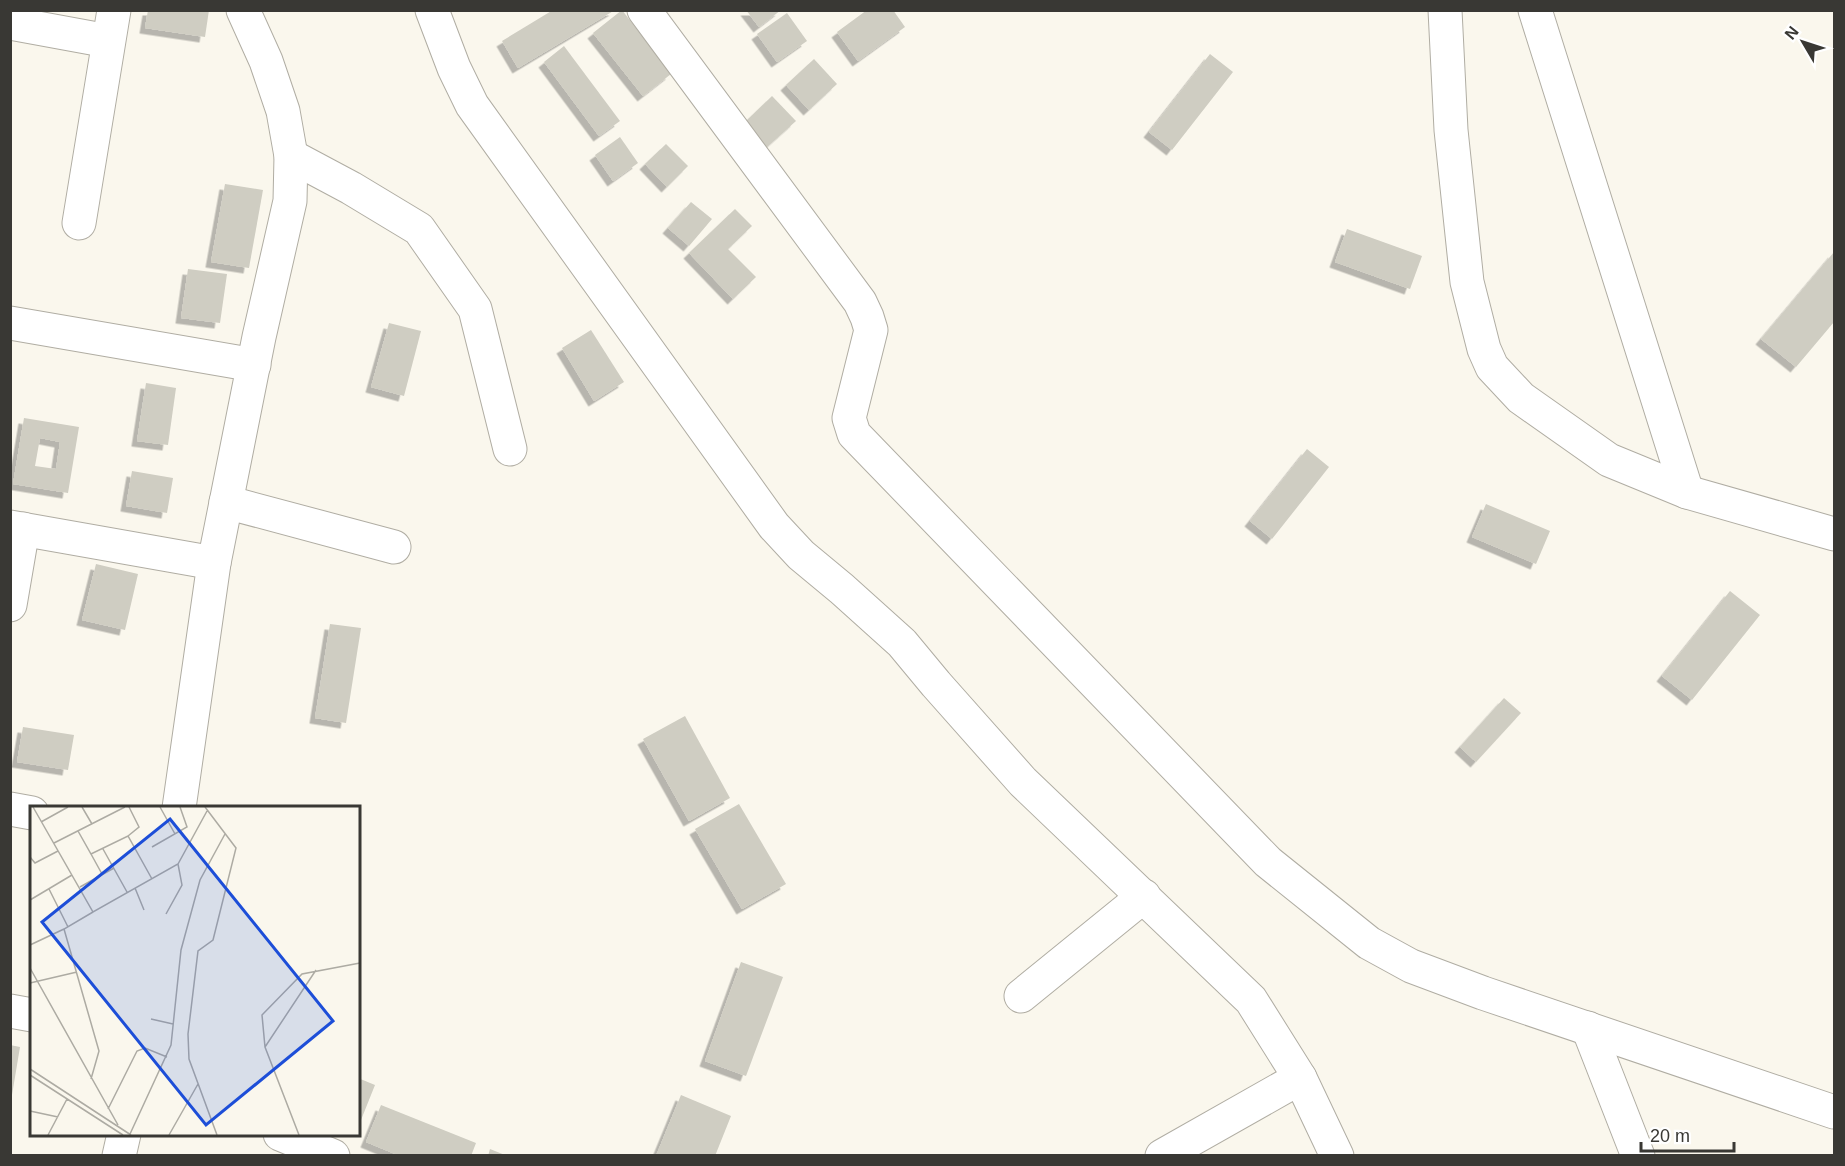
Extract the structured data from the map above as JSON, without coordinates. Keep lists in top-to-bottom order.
{
  "scale_bar": "20 m",
  "north": "top left"
}
